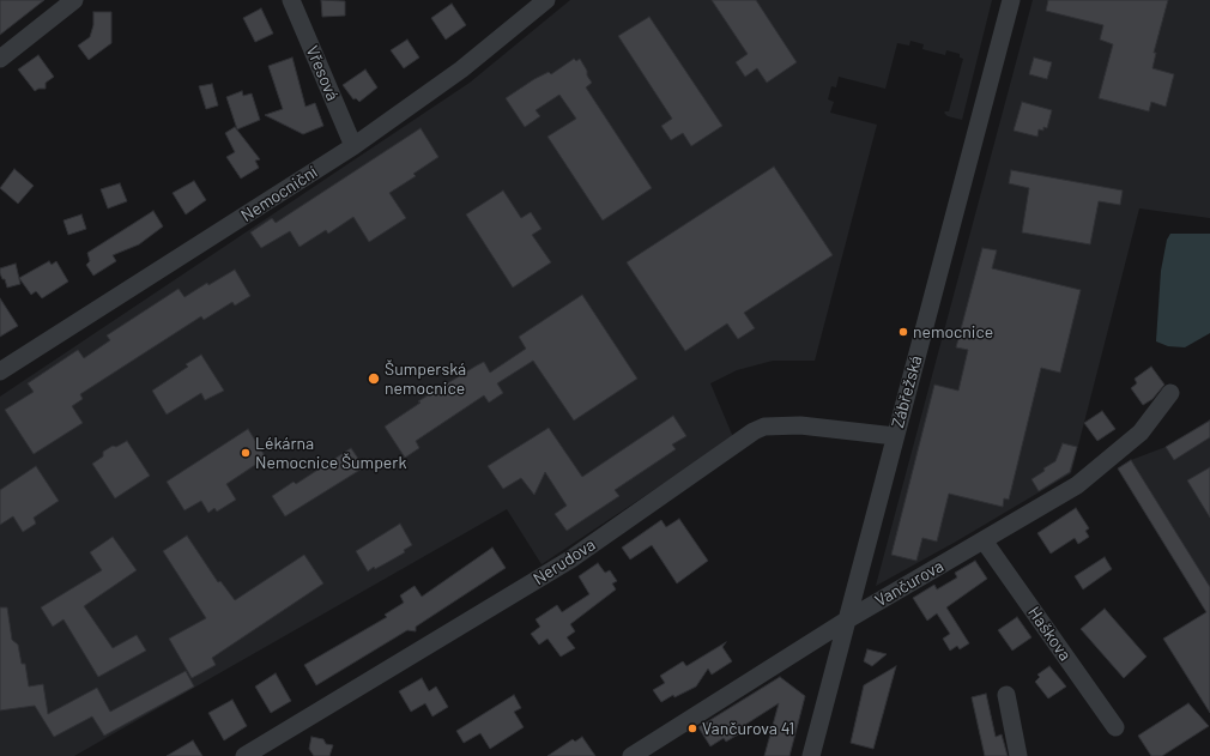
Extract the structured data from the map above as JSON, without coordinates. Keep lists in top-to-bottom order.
{
  "streets": {
    "street": [
      "Vřesová",
      "Nemocniční",
      "Zábřežská",
      "Nerudova",
      "Vančurova",
      "Haškova"
    ]
  },
  "crossings": [
    ["Vřesová", "Nemocniční"],
    ["Zábřežská", "Nerudova"],
    ["Zábřežská", "Vančurova"],
    ["Vančurova", "Haškova"]
  ],
  "places": [
    "nemocnice",
    "Šumperská nemocnice",
    "Lékárna Nemocnice Šumperk",
    "Vančurova 41"
  ]
}
